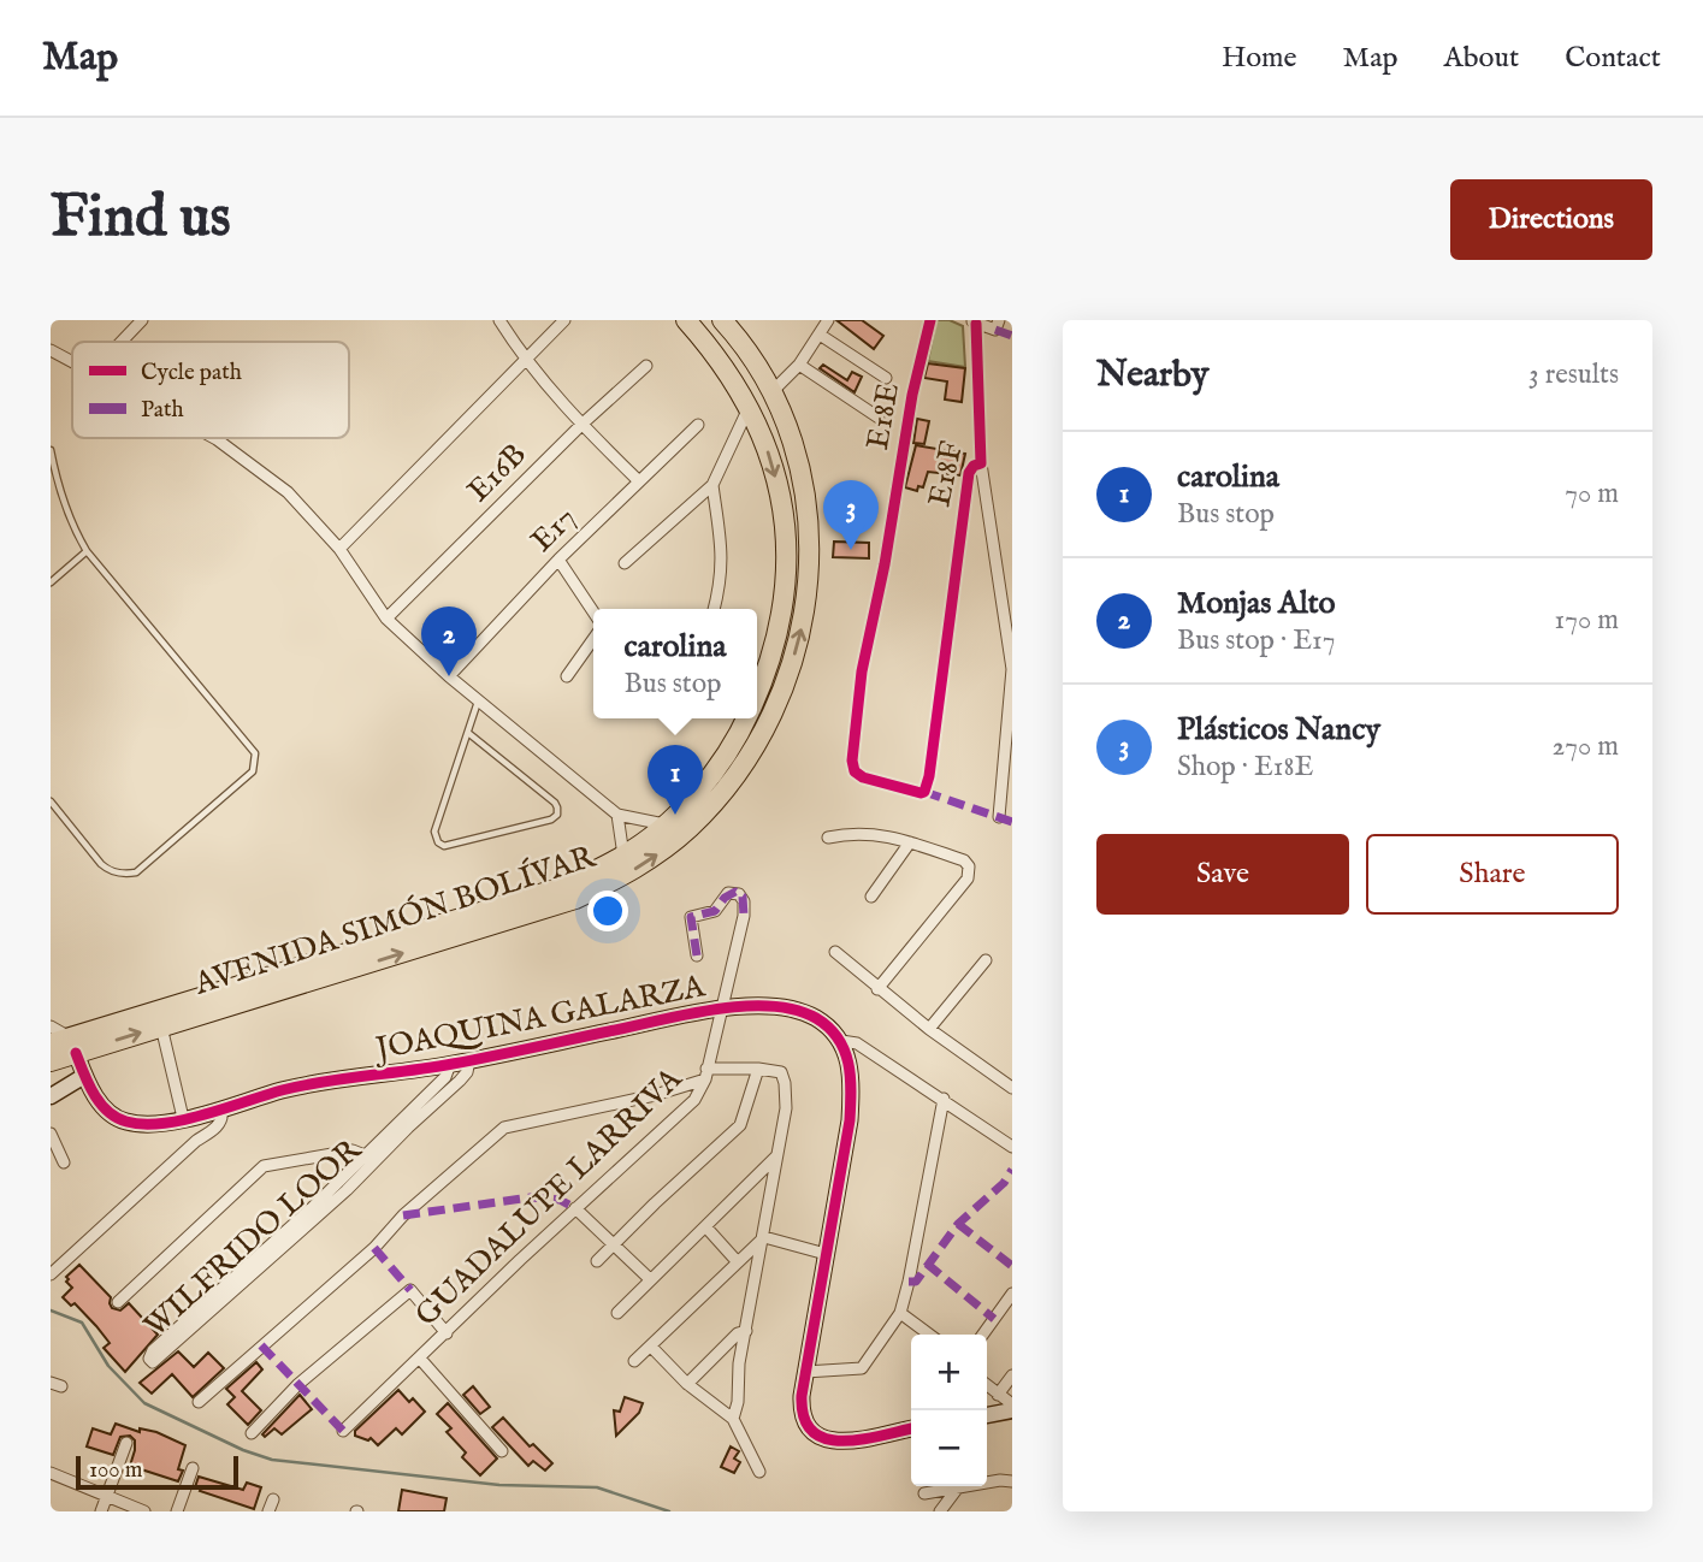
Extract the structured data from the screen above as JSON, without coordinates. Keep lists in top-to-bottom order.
{
  "streets": {
    "highway": ["AVENIDA SIMÓN BOLÍVAR"],
    "street": [
      "E18E",
      "E16B",
      "E18F",
      "E17",
      "JOAQUINA GALARZA",
      "GUADALUPE LARRIVA",
      "WILFRIDO LOOR"
    ]
  },
  "crossings": [
    ["E18E", "E18F"],
    ["AVENIDA SIMÓN BOLÍVAR", "JOAQUINA GALARZA"],
    ["JOAQUINA GALARZA", "GUADALUPE LARRIVA"],
    ["JOAQUINA GALARZA", "WILFRIDO LOOR"]
  ],
  "legend": ["Cycle path", "Path"],
  "scale_bar": "100 m",
  "page": {
    "header": "Map",
    "nav": [
      "Home",
      "Map",
      "About",
      "Contact"
    ],
    "buttons": [
      "Directions",
      ["Save", "Share"]
    ],
    "title": "Find us",
    "heading": ["Nearby", "3 results"],
    "list": [
      {
        "mark": "1",
        "name": "carolina",
        "note": "Bus stop",
        "value": "70 m"
      },
      {
        "mark": "2",
        "name": "Monjas Alto",
        "note": "Bus stop · E17",
        "value": "170 m"
      },
      {
        "mark": "3",
        "name": "Plásticos Nancy",
        "note": "Shop · E18E",
        "value": "270 m"
      }
    ],
    "pins": ["3", "2", "1"],
    "popup": ["carolina", "Bus stop"],
    "map_buttons": ["+", "−"],
    "scale": "100 m"
  }
}
